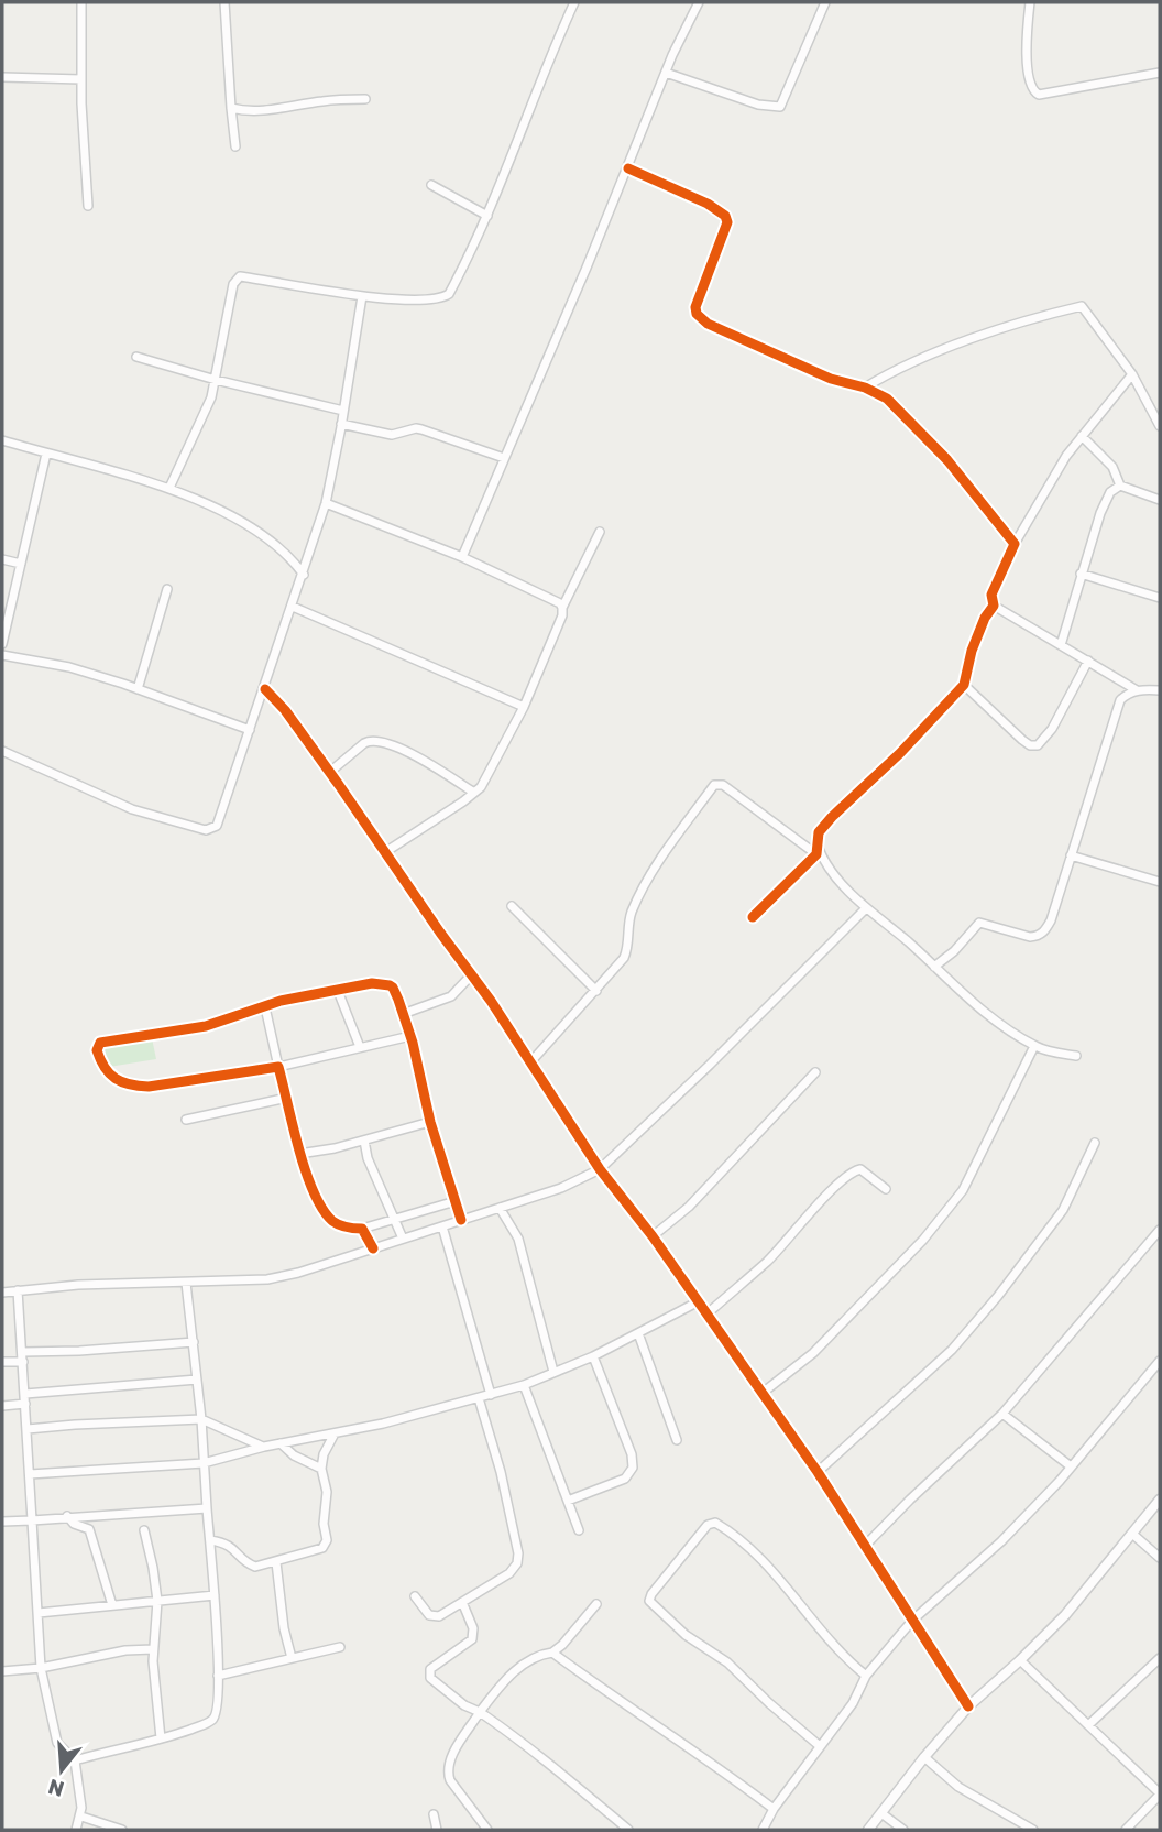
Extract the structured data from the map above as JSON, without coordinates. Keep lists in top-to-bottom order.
{
  "north": "bottom"
}
